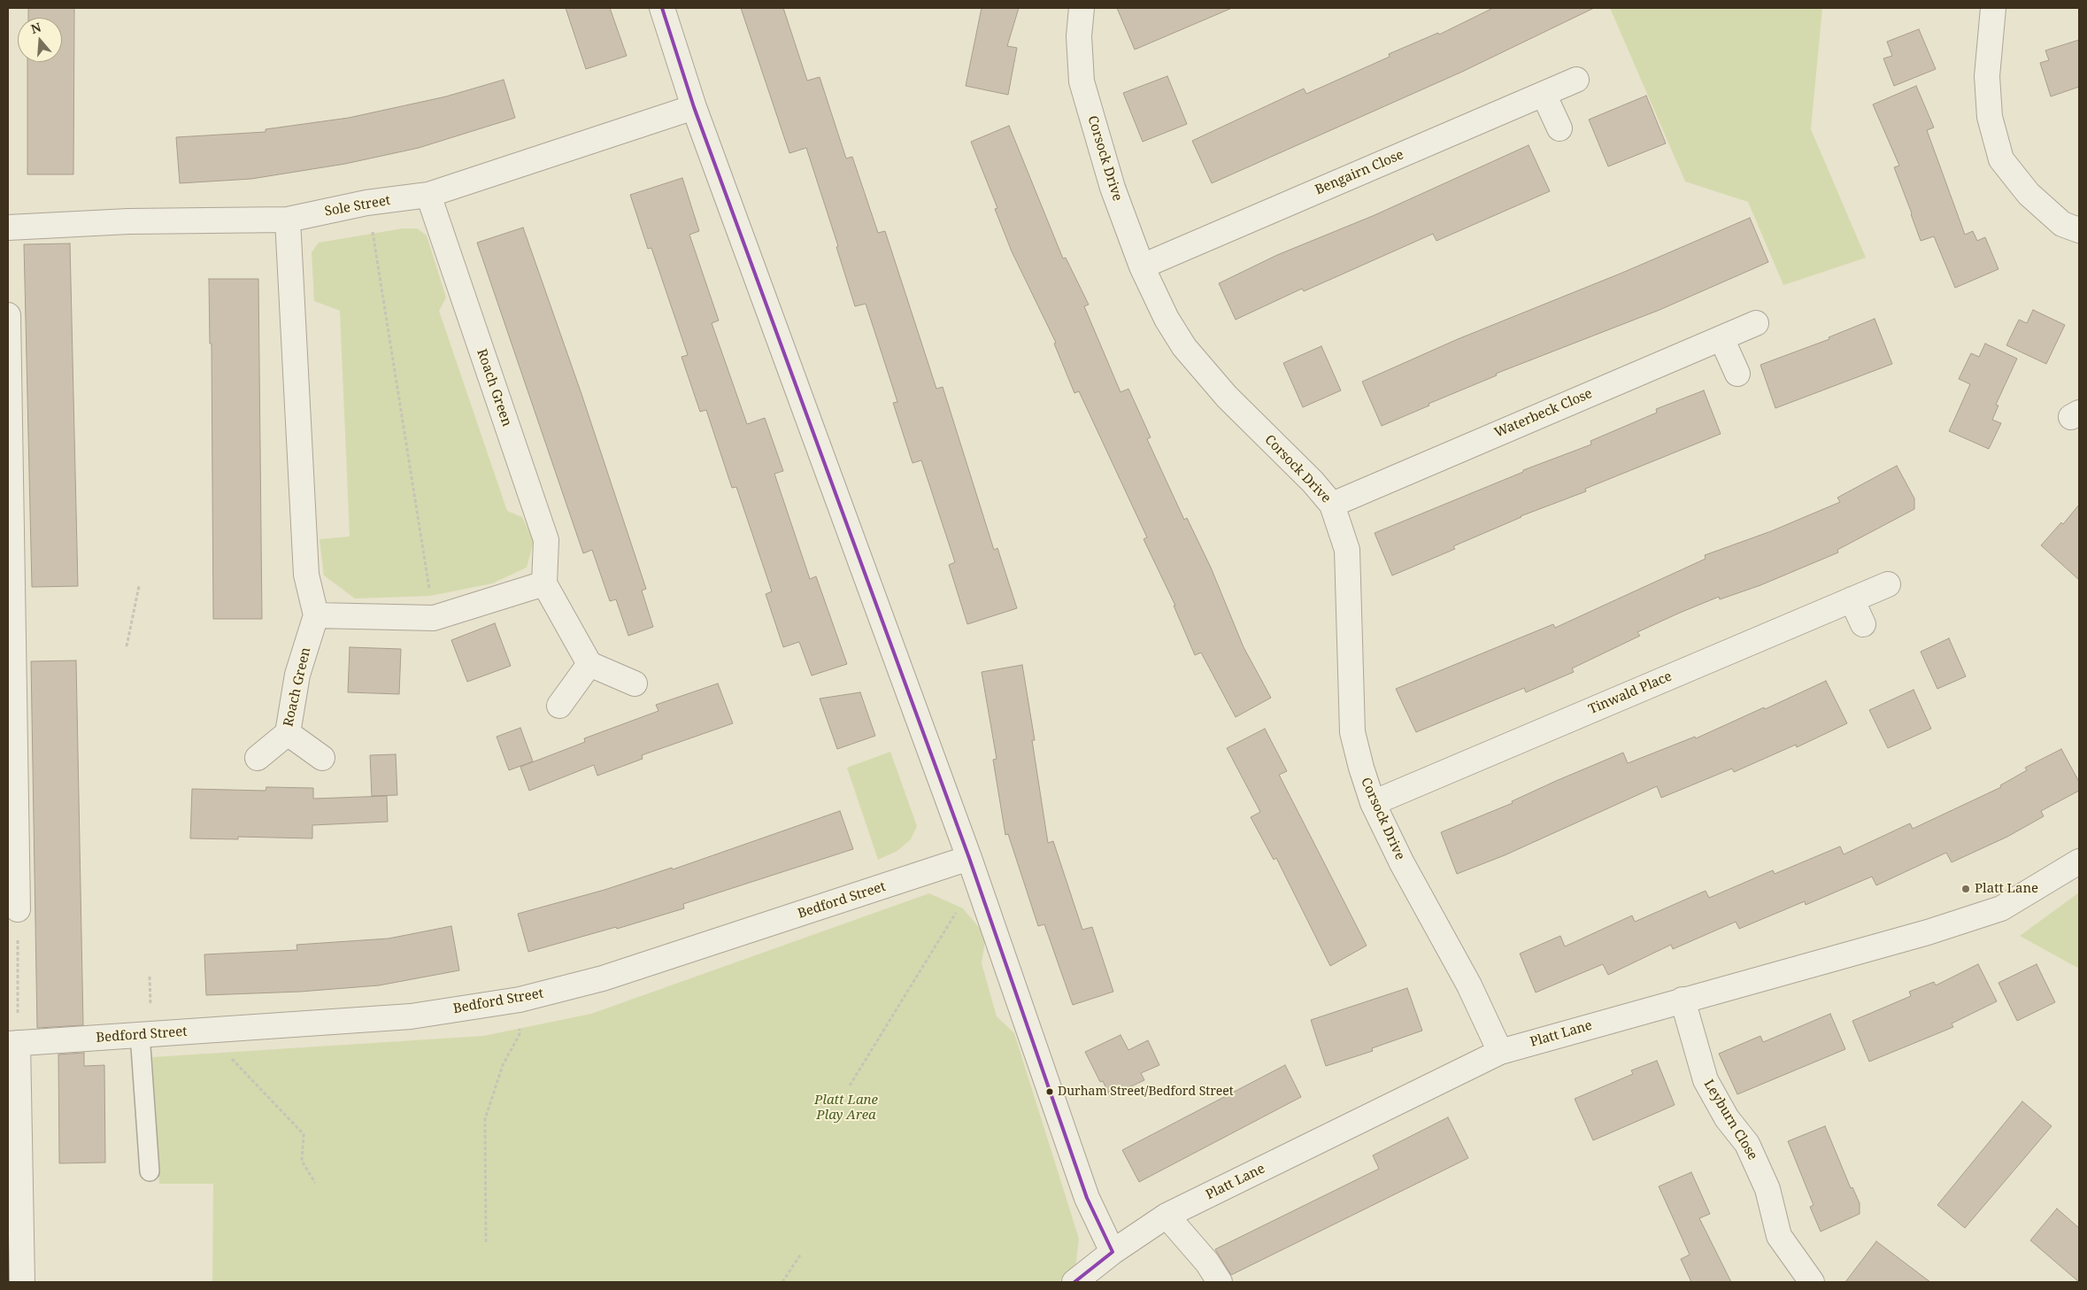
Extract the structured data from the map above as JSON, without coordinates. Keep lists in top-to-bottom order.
{
  "streets": {
    "street": [
      "Corsock Drive",
      "Bengairn Close",
      "Sole Street",
      "Roach Green",
      "Waterbeck Close",
      "Tinwald Place",
      "Bedford Street",
      "Platt Lane",
      "Leyburn Close"
    ]
  },
  "crossings": [
    ["Corsock Drive", "Bengairn Close"],
    ["Corsock Drive", "Waterbeck Close"],
    ["Corsock Drive", "Tinwald Place"],
    ["Corsock Drive", "Platt Lane"],
    ["Sole Street", "Roach Green"],
    ["Platt Lane", "Leyburn Close"]
  ],
  "parks": ["Platt Lane Play Area"],
  "places": ["Platt Lane", "Durham Street/Bedford Street"],
  "north": "top"
}
